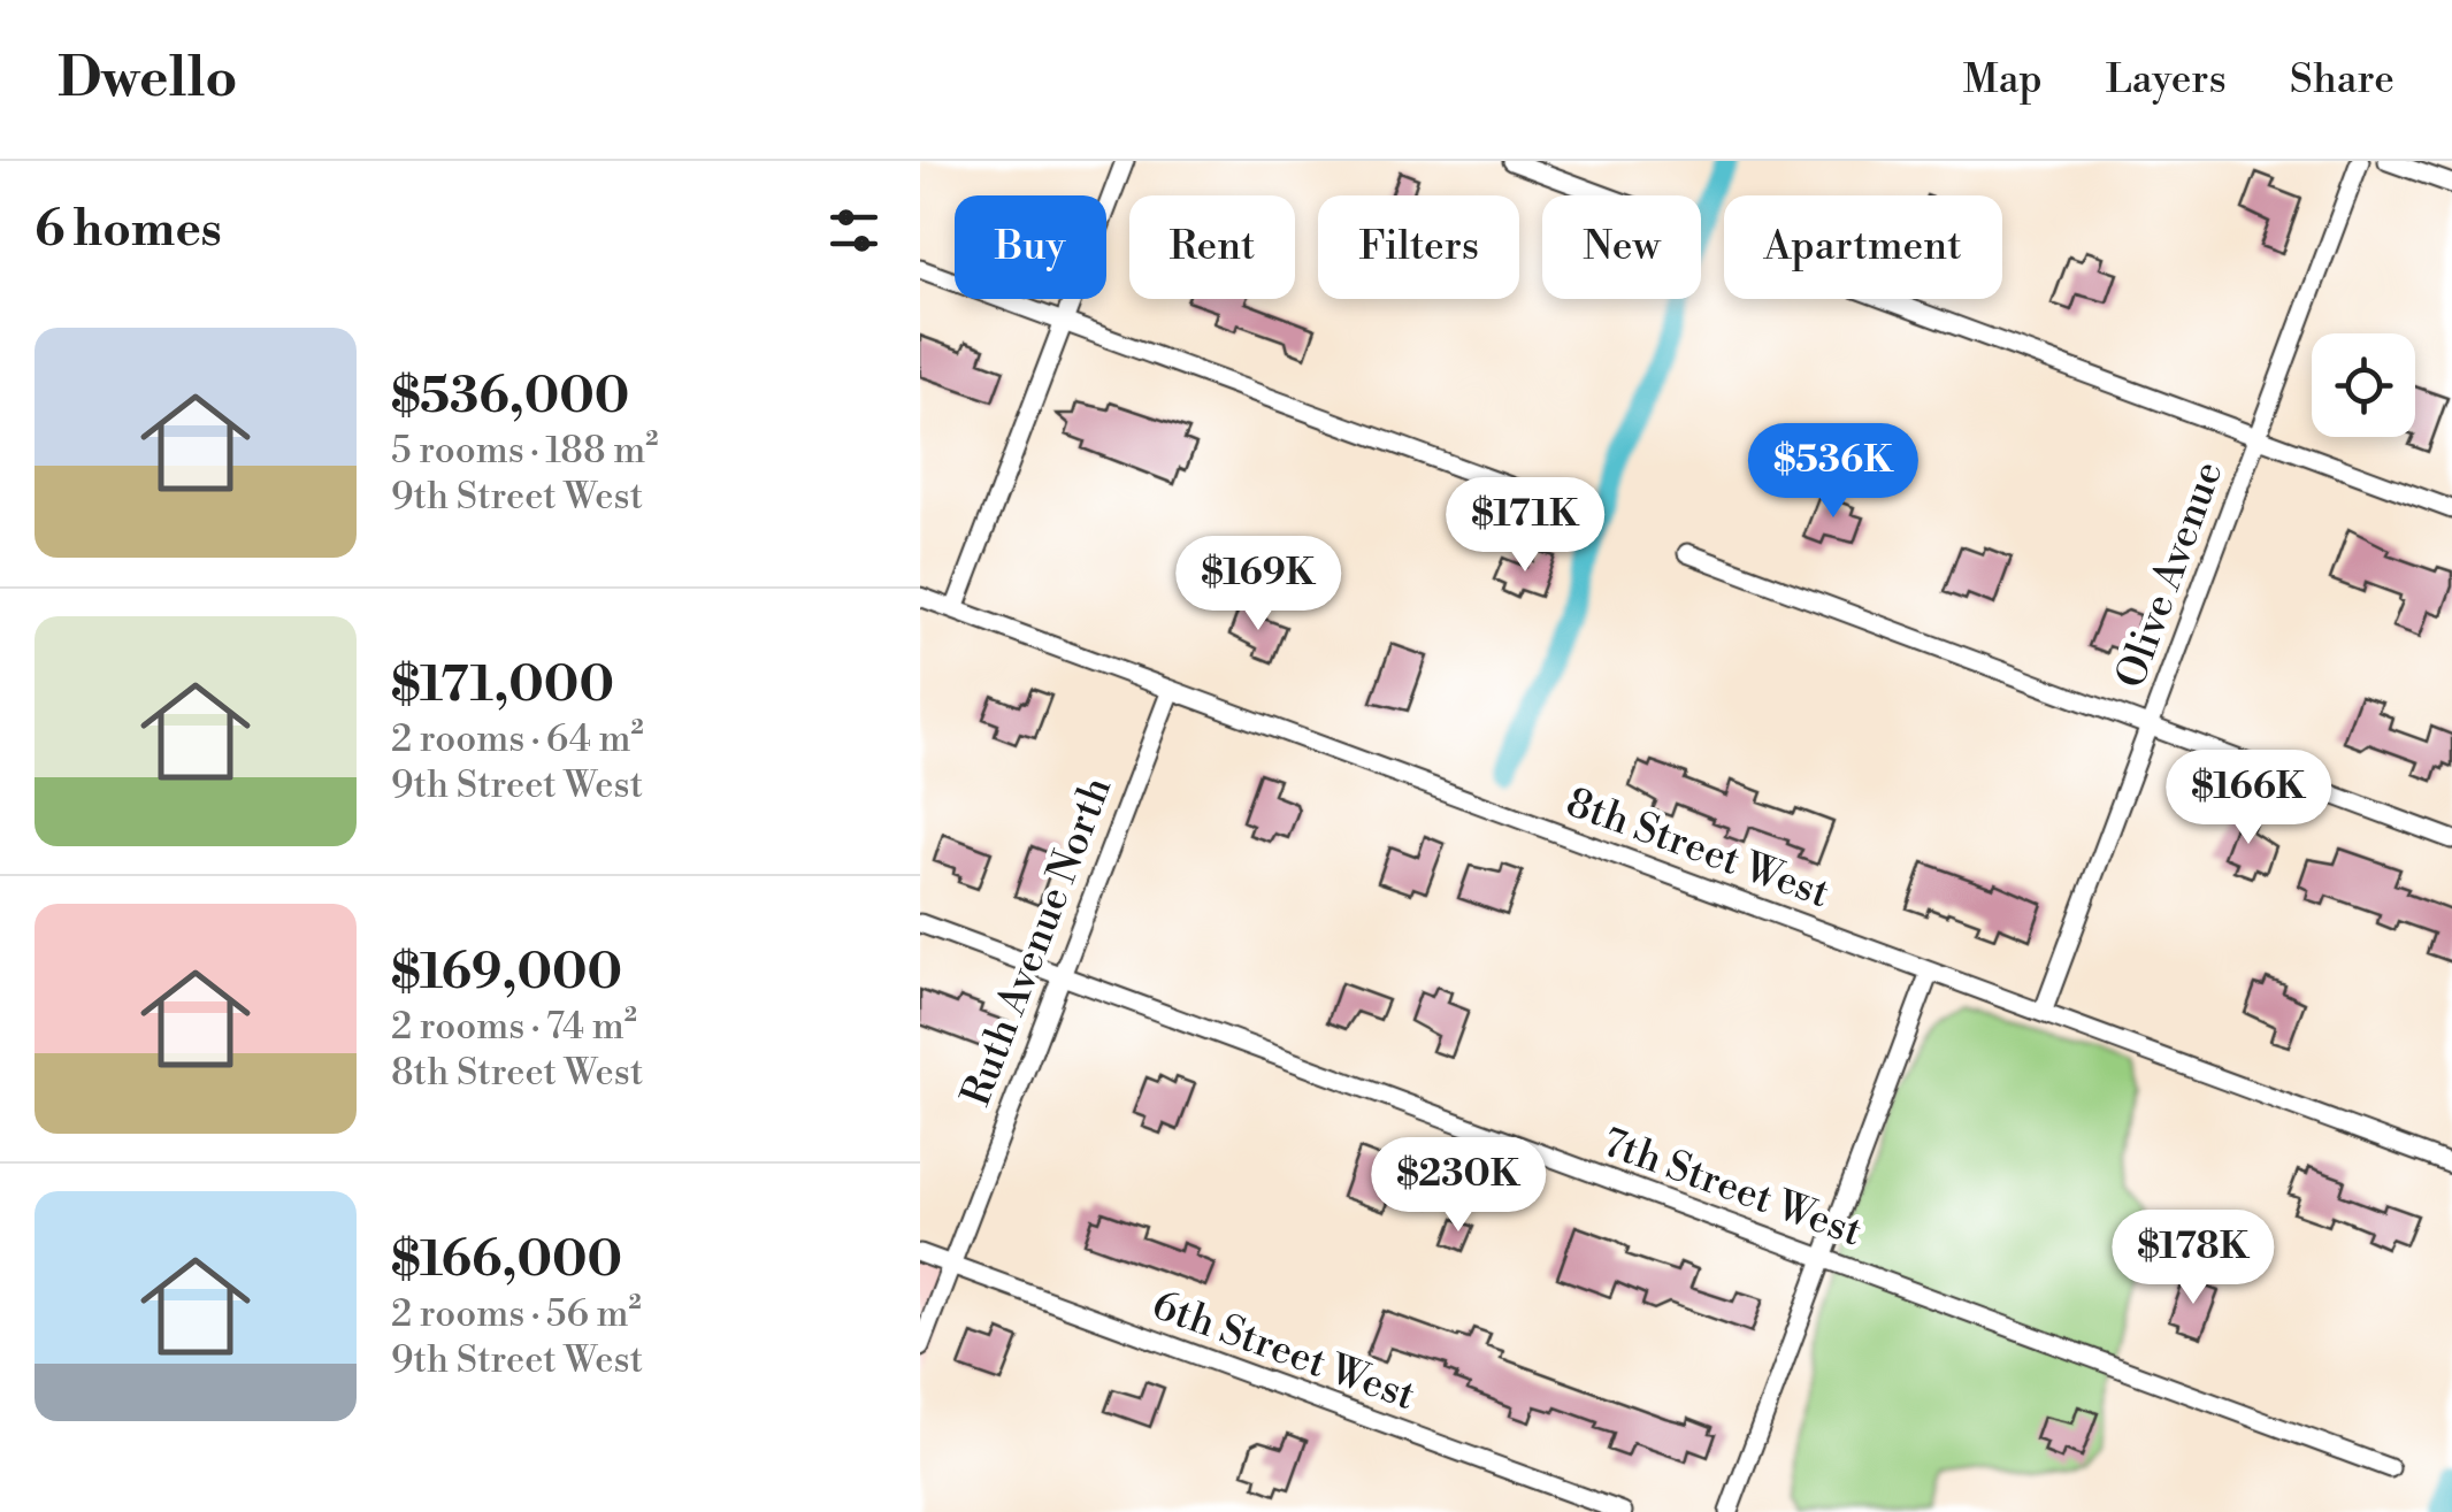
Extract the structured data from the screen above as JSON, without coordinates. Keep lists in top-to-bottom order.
{
  "streets": {
    "street": [
      "Olive Avenue",
      "8th Street West",
      "Ruth Avenue North",
      "7th Street West",
      "6th Street West"
    ]
  },
  "crossings": [
    ["Olive Avenue", "8th Street West"],
    ["8th Street West", "Ruth Avenue North"],
    ["Ruth Avenue North", "7th Street West"],
    ["Ruth Avenue North", "6th Street West"]
  ],
  "page": {
    "header": "Dwello",
    "nav": ["Map", "Layers", "Share"],
    "heading": "6 homes",
    "chip": [
      "Buy",
      "Rent",
      "Filters",
      "New",
      "Apartment"
    ],
    "list": [
      {
        "name": "$536,000",
        "note": "5 rooms · 188 m² · 9th Street West"
      },
      {
        "name": "$171,000",
        "note": "2 rooms · 64 m² · 9th Street West"
      },
      {
        "name": "$169,000",
        "note": "2 rooms · 74 m² · 8th Street West"
      },
      {
        "name": "$166,000",
        "note": "2 rooms · 56 m² · 9th Street West"
      }
    ],
    "price": [
      "$536K",
      "$171K",
      "$169K",
      "$166K",
      "$230K",
      "$178K"
    ]
  }
}
